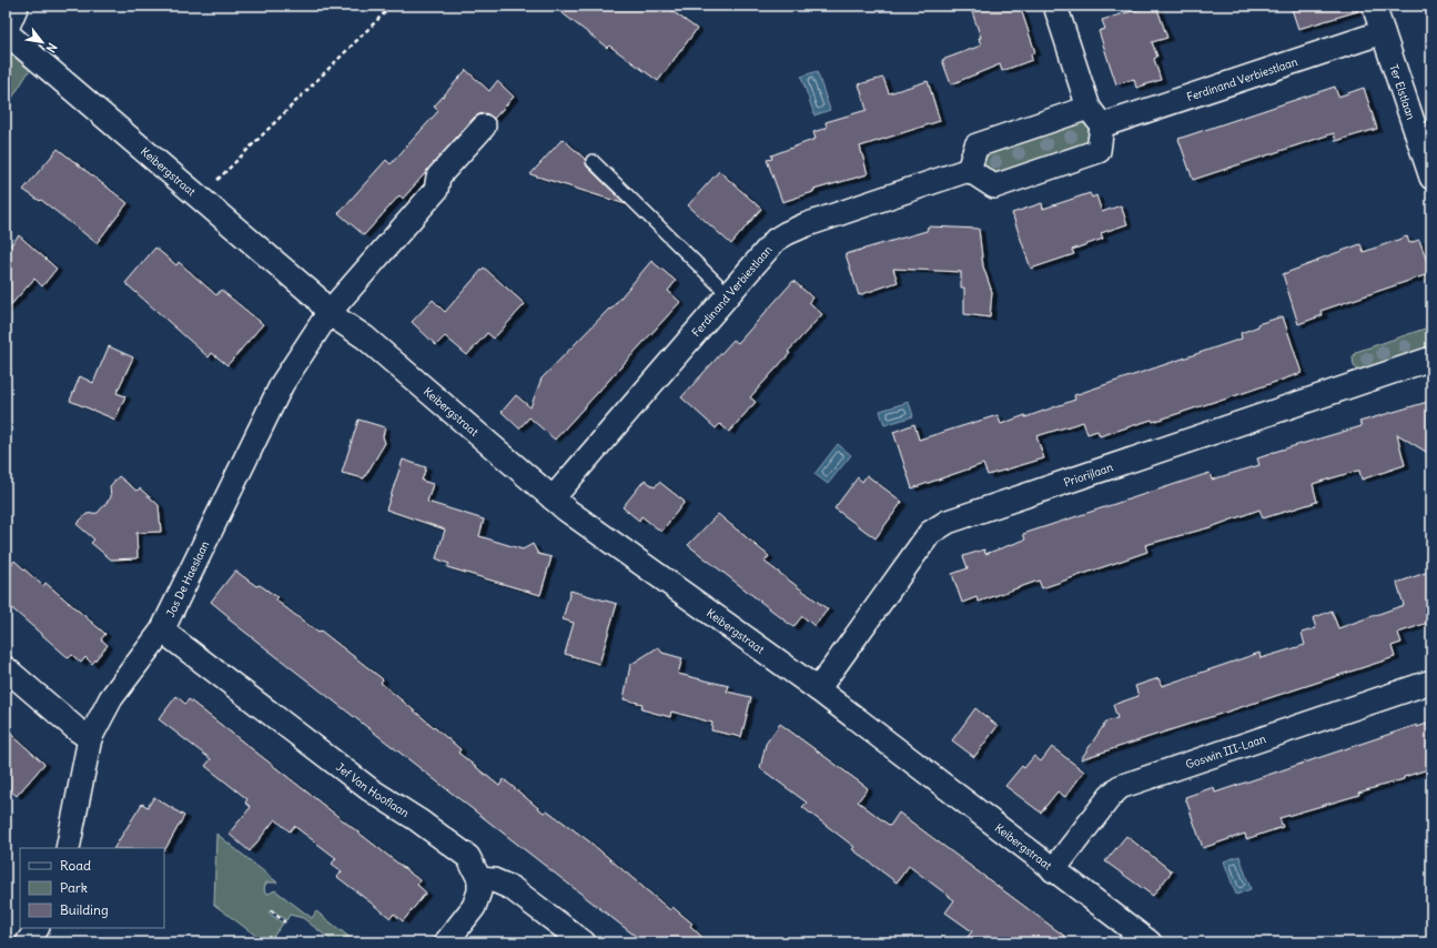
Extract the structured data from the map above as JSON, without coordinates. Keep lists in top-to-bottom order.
{
  "streets": {
    "street": [
      "Ferdinand Verbiestlaan",
      "Ter Elstlaan",
      "Keibergstraat",
      "Priorijlaan",
      "Jos De Haeslaan",
      "Goswin III-Laan",
      "Jef Van Hooflaan"
    ]
  },
  "crossings": [
    ["Ferdinand Verbiestlaan", "Ter Elstlaan"],
    ["Ferdinand Verbiestlaan", "Keibergstraat"],
    ["Keibergstraat", "Priorijlaan"],
    ["Keibergstraat", "Jos De Haeslaan"],
    ["Keibergstraat", "Goswin III-Laan"],
    ["Jos De Haeslaan", "Jef Van Hooflaan"]
  ],
  "legend": ["Road", "Park", "Building"],
  "north": "bottom right"
}
